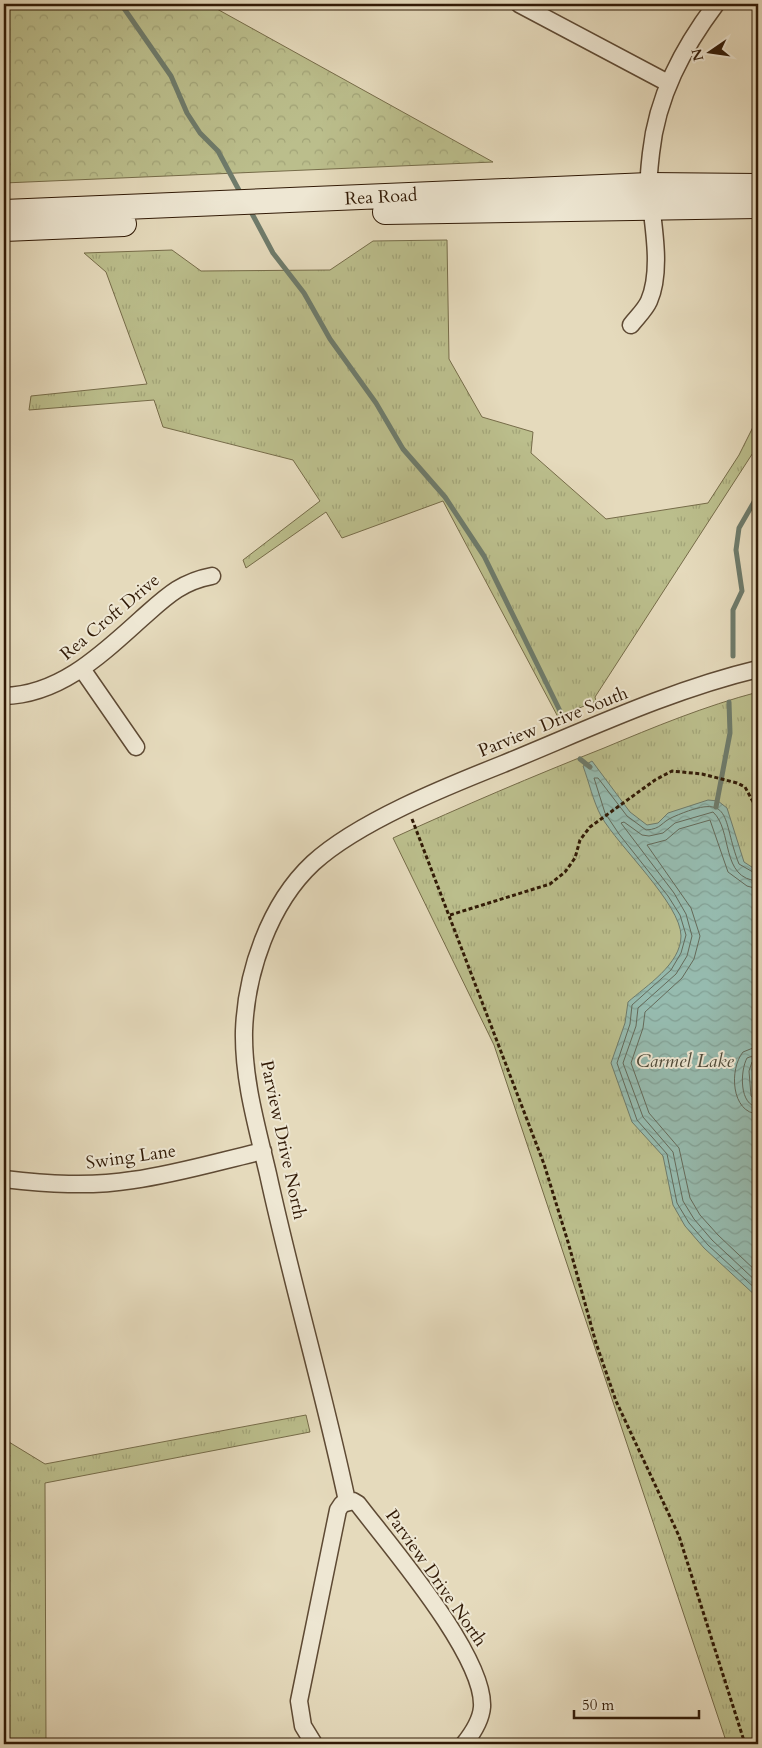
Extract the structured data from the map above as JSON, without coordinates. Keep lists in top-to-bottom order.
{
  "streets": {
    "main road": ["Rea Road"],
    "street": [
      "Rea Croft Drive",
      "Parview Drive South",
      "Parview Drive North",
      "Swing Lane"
    ]
  },
  "crossings": [
    ["Parview Drive South", "Parview Drive North"],
    ["Parview Drive North", "Swing Lane"]
  ],
  "water": ["Carmel Lake"],
  "scale_bar": "50 m",
  "north": "left"
}
